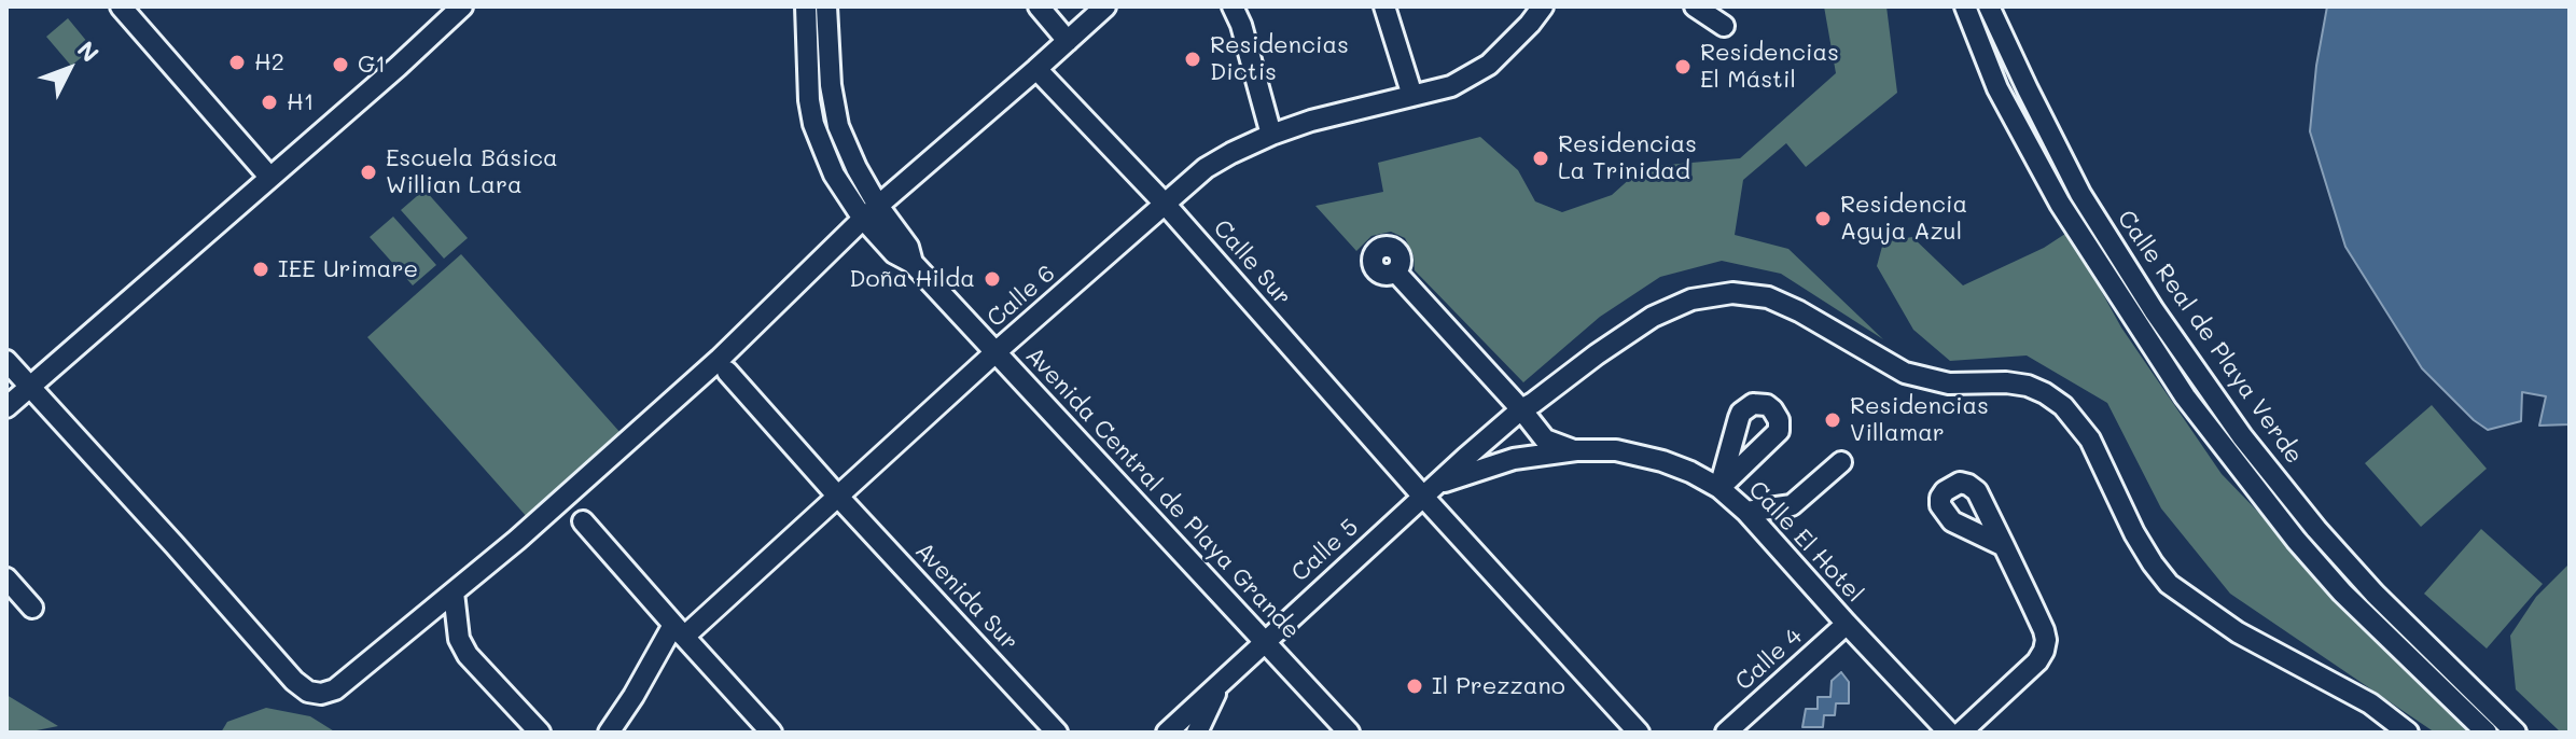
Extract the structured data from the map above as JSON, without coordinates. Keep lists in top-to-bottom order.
{
  "streets": {
    "street": [
      "Calle Sur",
      "Calle 6",
      "Calle Real de Playa Verde",
      "Avenida Central de Playa Grande",
      "Calle El Hotel",
      "Calle 5",
      "Avenida Sur",
      "Calle 4"
    ]
  },
  "crossings": [
    ["Calle Sur", "Calle 6"],
    ["Calle Sur", "Calle El Hotel"],
    ["Calle Sur", "Calle 5"],
    ["Calle 6", "Avenida Central de Playa Grande"],
    ["Calle 6", "Avenida Sur"],
    ["Avenida Central de Playa Grande", "Calle 5"],
    ["Calle El Hotel", "Calle 5"],
    ["Calle El Hotel", "Calle 4"]
  ],
  "places": [
    "Residencias Dictis",
    "H2",
    "G1",
    "Residencias El Mástil",
    "H1",
    "Residencias La Trinidad",
    "Escuela Básica Willian Lara",
    "Residencia Aguja Azul",
    "IEE Urimare",
    "Doña Hilda",
    "Residencias Villamar",
    "Il Prezzano"
  ],
  "north": "top right"
}
